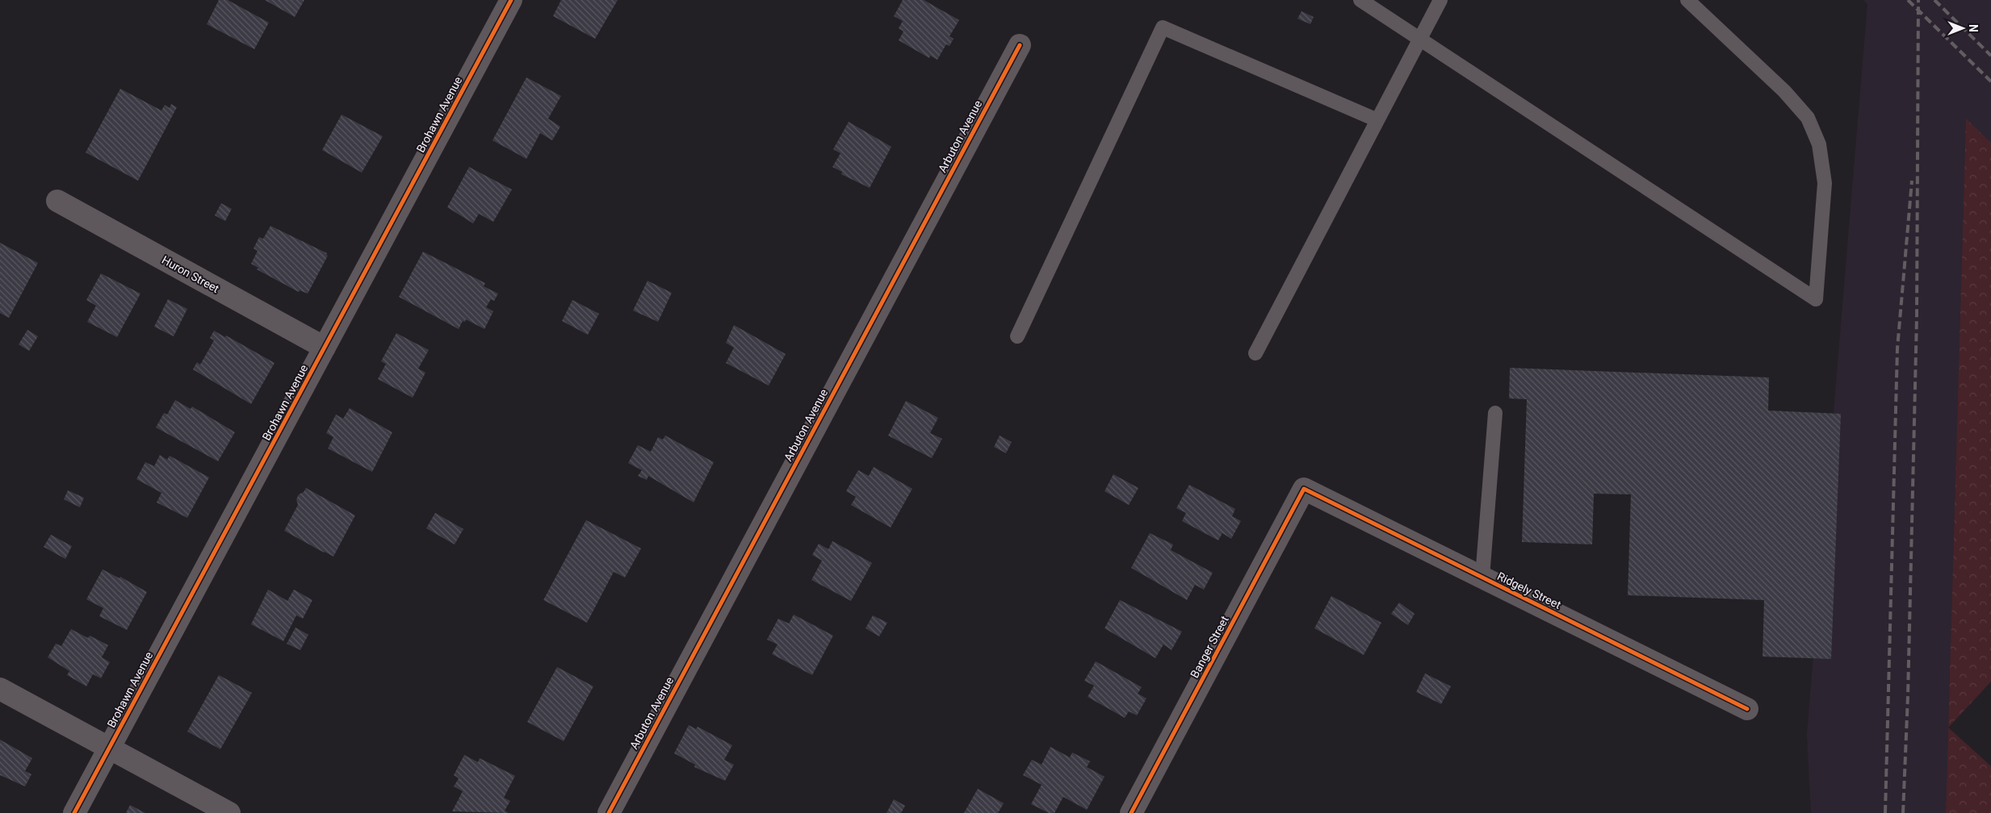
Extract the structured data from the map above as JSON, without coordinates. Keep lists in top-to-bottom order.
{
  "streets": {
    "street": [
      "Brohawn Avenue",
      "Arbuton Avenue",
      "Huron Street",
      "Ridgely Street",
      "Banger Street"
    ]
  },
  "crossings": [
    ["Brohawn Avenue", "Huron Street"],
    ["Ridgely Street", "Banger Street"]
  ],
  "north": "right"
}
